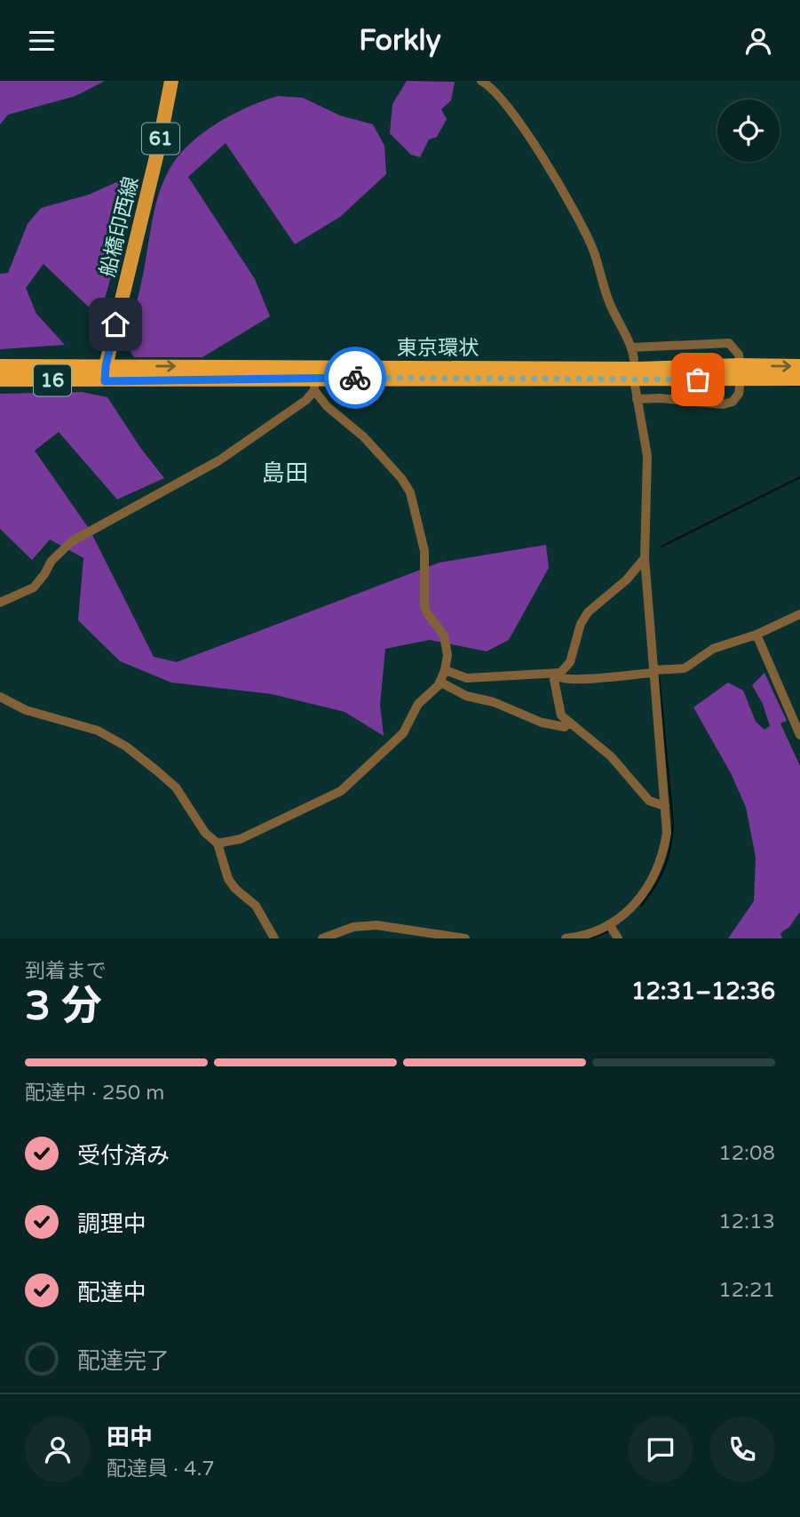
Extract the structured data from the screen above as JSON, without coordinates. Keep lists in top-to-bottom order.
{
  "streets": {
    "highway": ["東京環状", "16"],
    "main road": ["61", "船橋印西線"]
  },
  "crossings": [
    ["船橋印西線", "東京環状"]
  ],
  "districts": ["島田"],
  "page": {
    "header": "Forkly",
    "heading": ["3 分", "到着まで", "12:31–12:36"],
    "panel": ["田中", "配達員 · 4.7"],
    "bar": "配達中 · 250 m",
    "list": [
      ["受付済み", "12:08"],
      ["調理中", "12:13"],
      ["配達中", "12:21"],
      "配達完了"
    ]
  }
}
